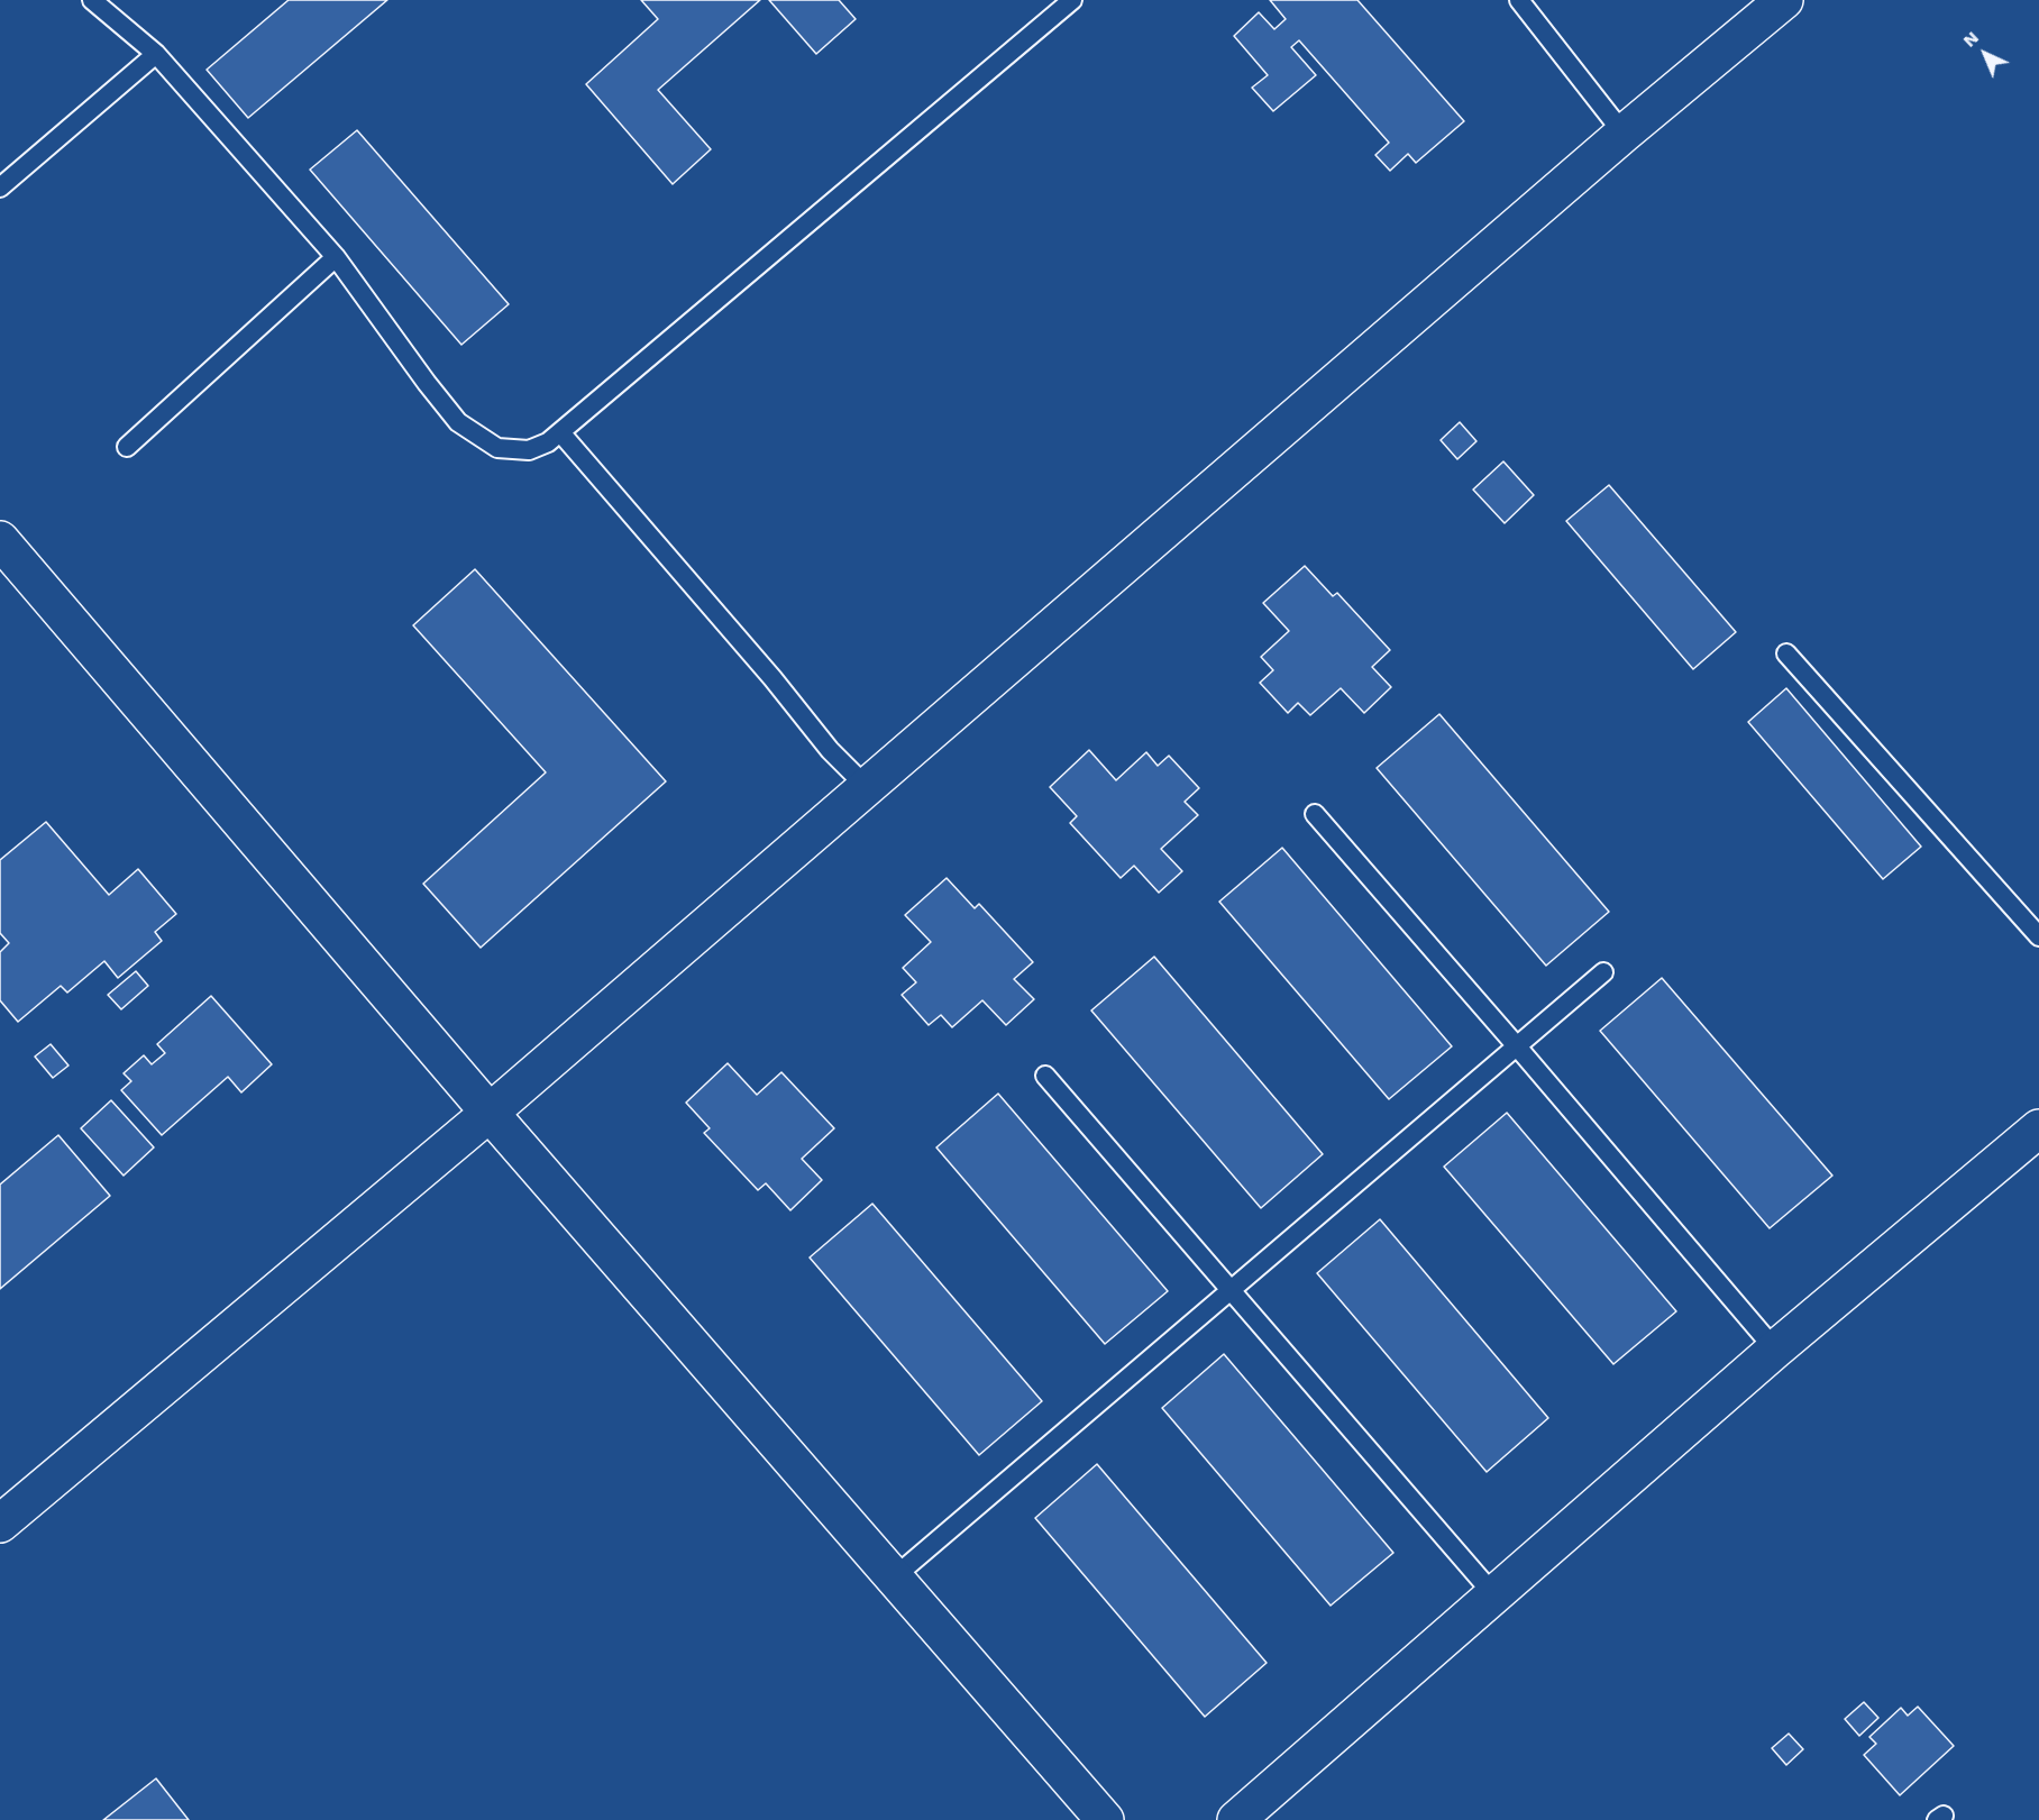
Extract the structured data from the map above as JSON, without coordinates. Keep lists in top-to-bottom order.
{
  "north": "top left"
}
